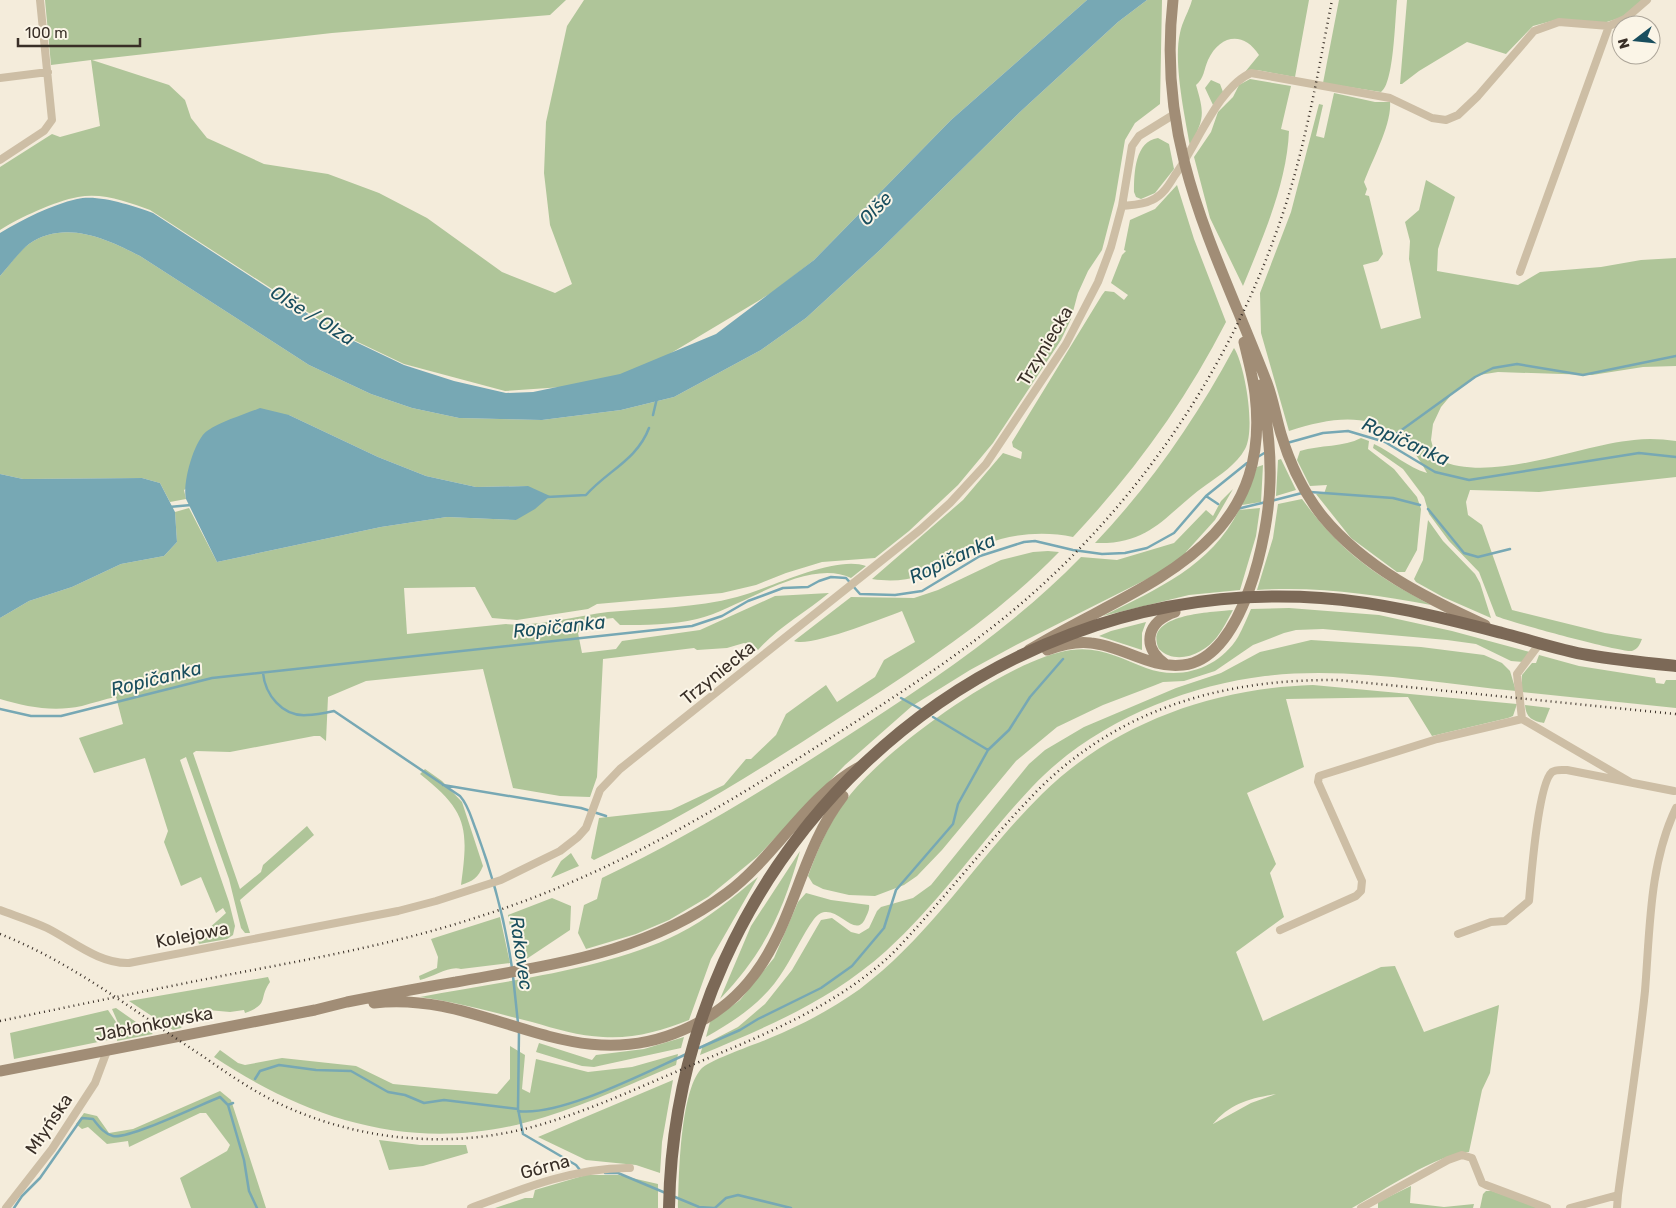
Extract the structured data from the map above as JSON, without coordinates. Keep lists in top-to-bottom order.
{
  "streets": {
    "main road": ["Jabłonkowska"],
    "street": [
      "Trzyniecka",
      "Kolejowa",
      "Młyńska",
      "Górna"
    ]
  },
  "crossings": [
    ["Trzyniecka", "Kolejowa"],
    ["Jabłonkowska", "Młyńska"]
  ],
  "water": [
    "Olše",
    "Olše / Olza",
    "Ropičanka",
    "Rakovec"
  ],
  "scale_bar": "100 m",
  "north": "left"
}
